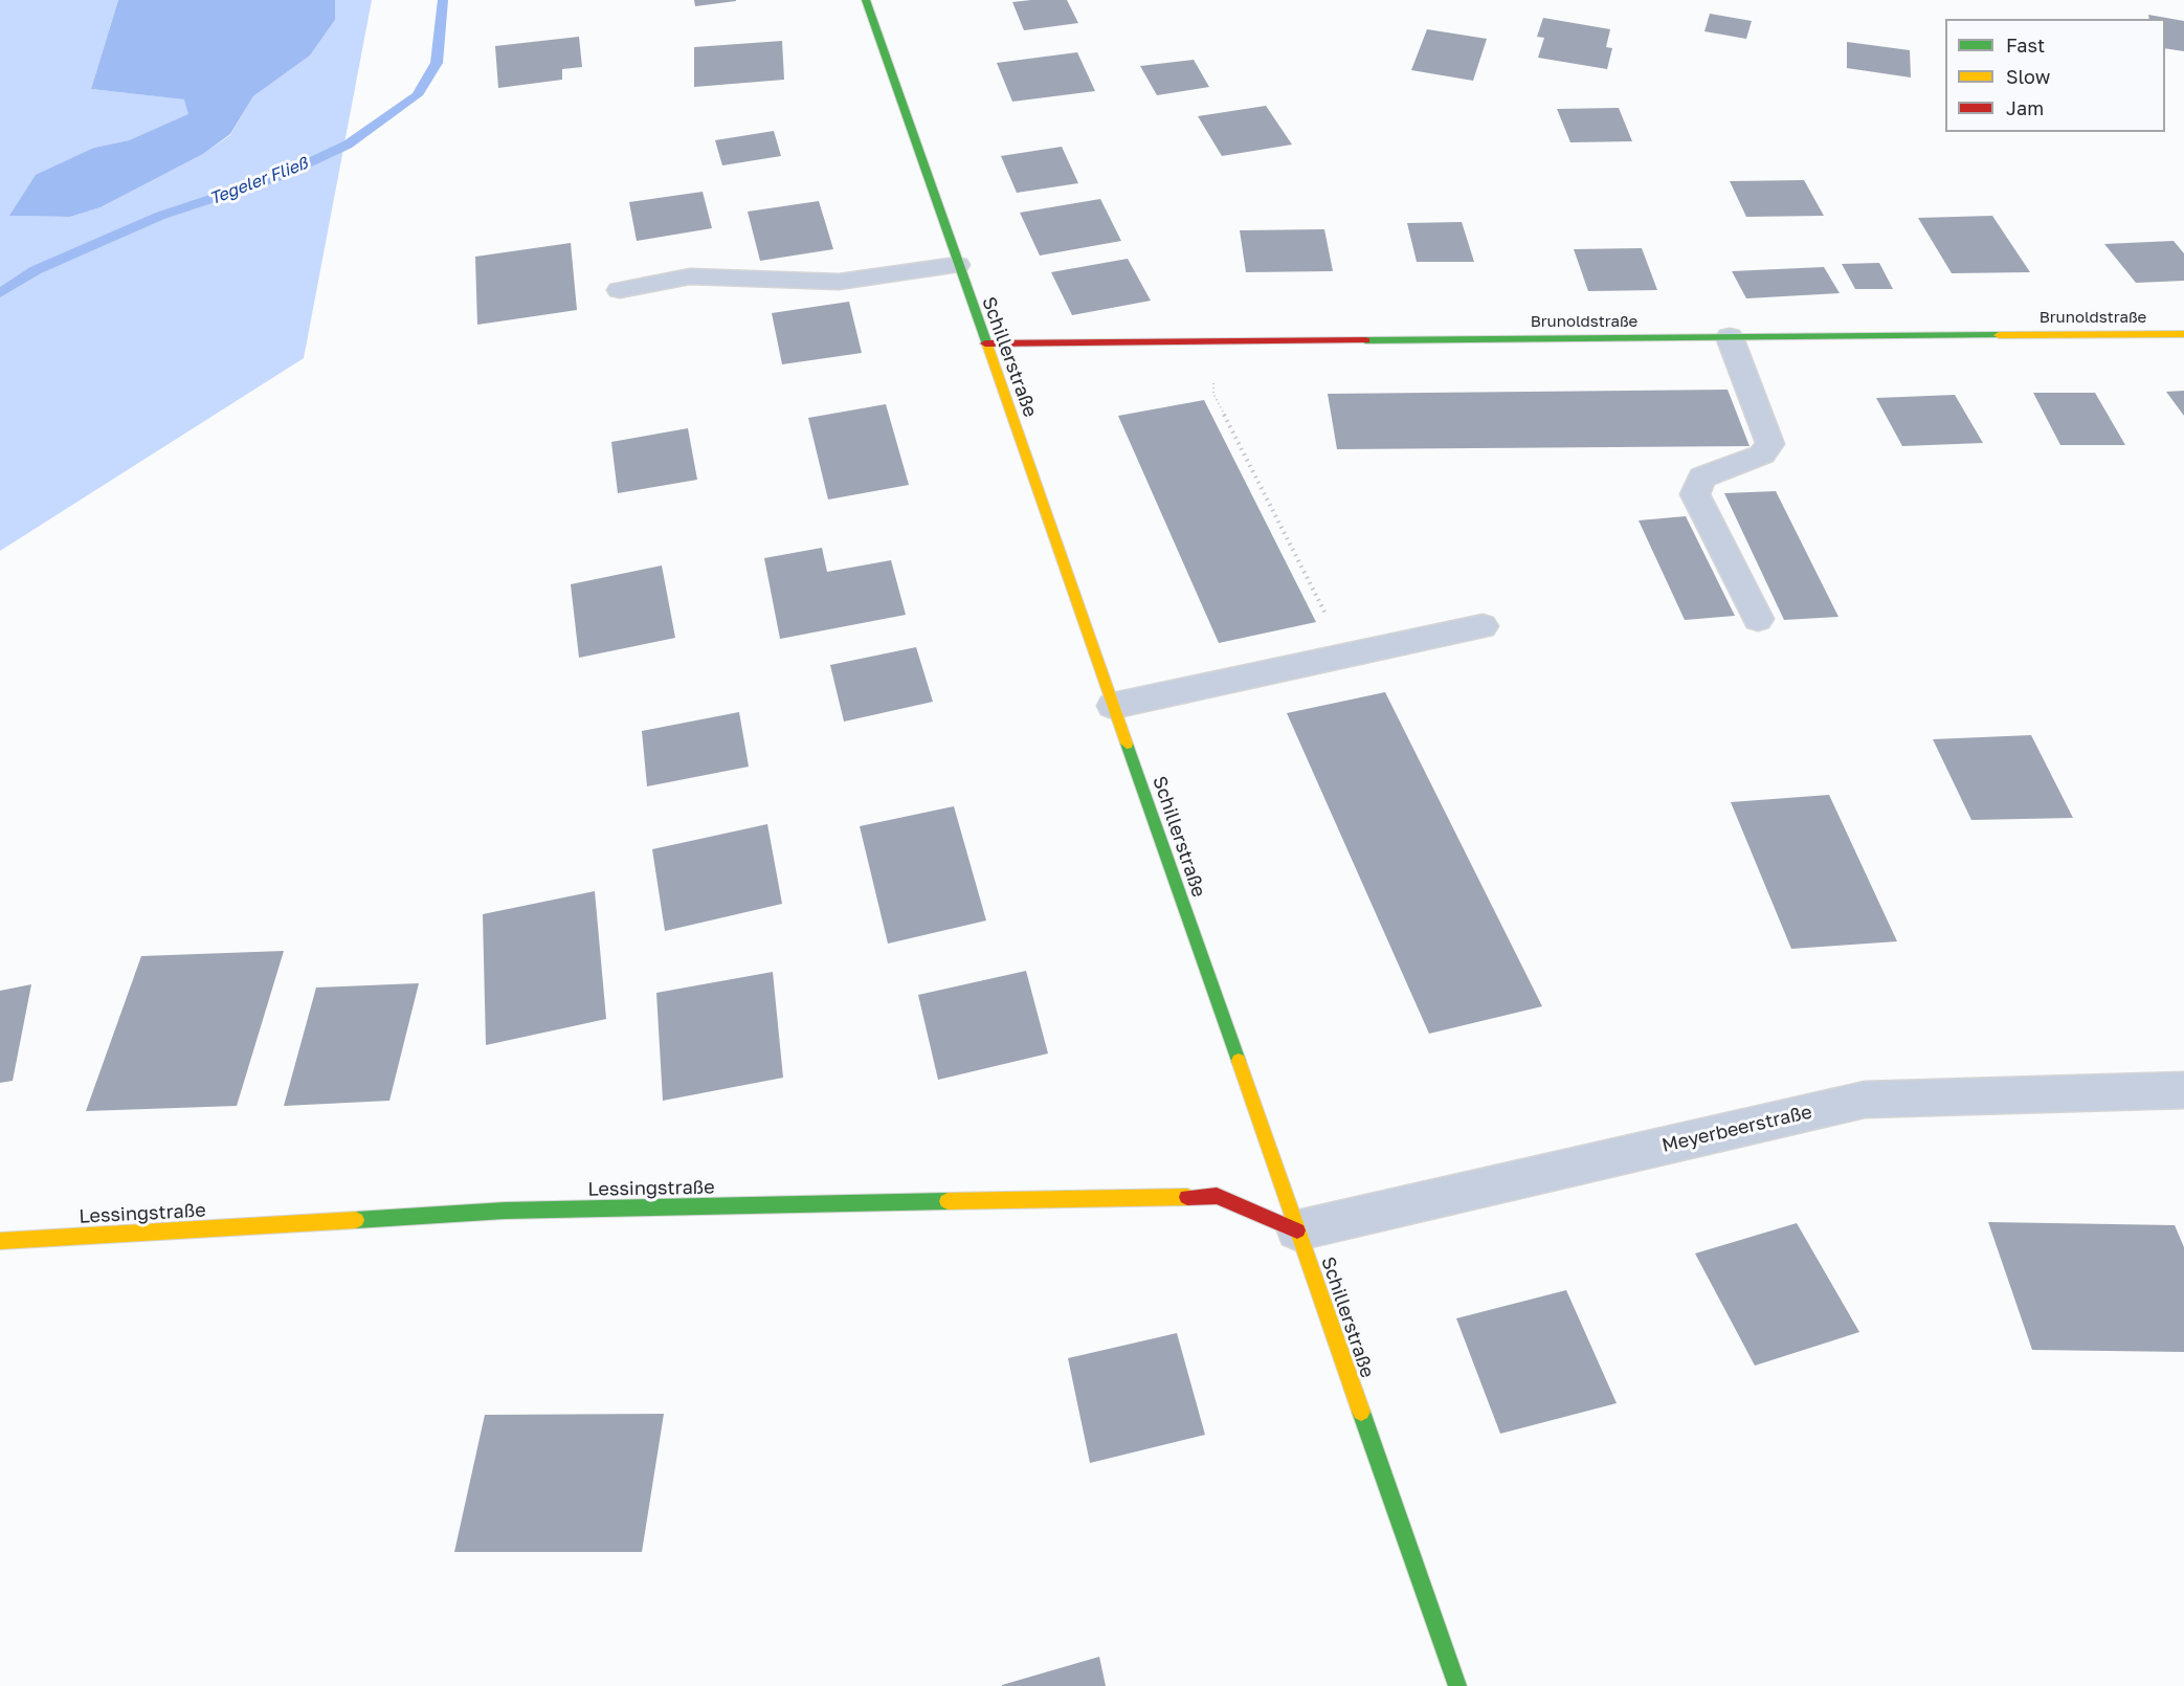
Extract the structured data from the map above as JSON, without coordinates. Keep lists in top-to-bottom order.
{
  "streets": {
    "street": [
      "Brunoldstraße",
      "Schillerstraße",
      "Meyerbeerstraße",
      "Lessingstraße"
    ]
  },
  "crossings": [
    ["Brunoldstraße", "Schillerstraße"],
    ["Schillerstraße", "Meyerbeerstraße"],
    ["Schillerstraße", "Lessingstraße"],
    ["Meyerbeerstraße", "Lessingstraße"]
  ],
  "water": ["Tegeler Fließ"],
  "legend": ["Fast", "Slow", "Jam"]
}
